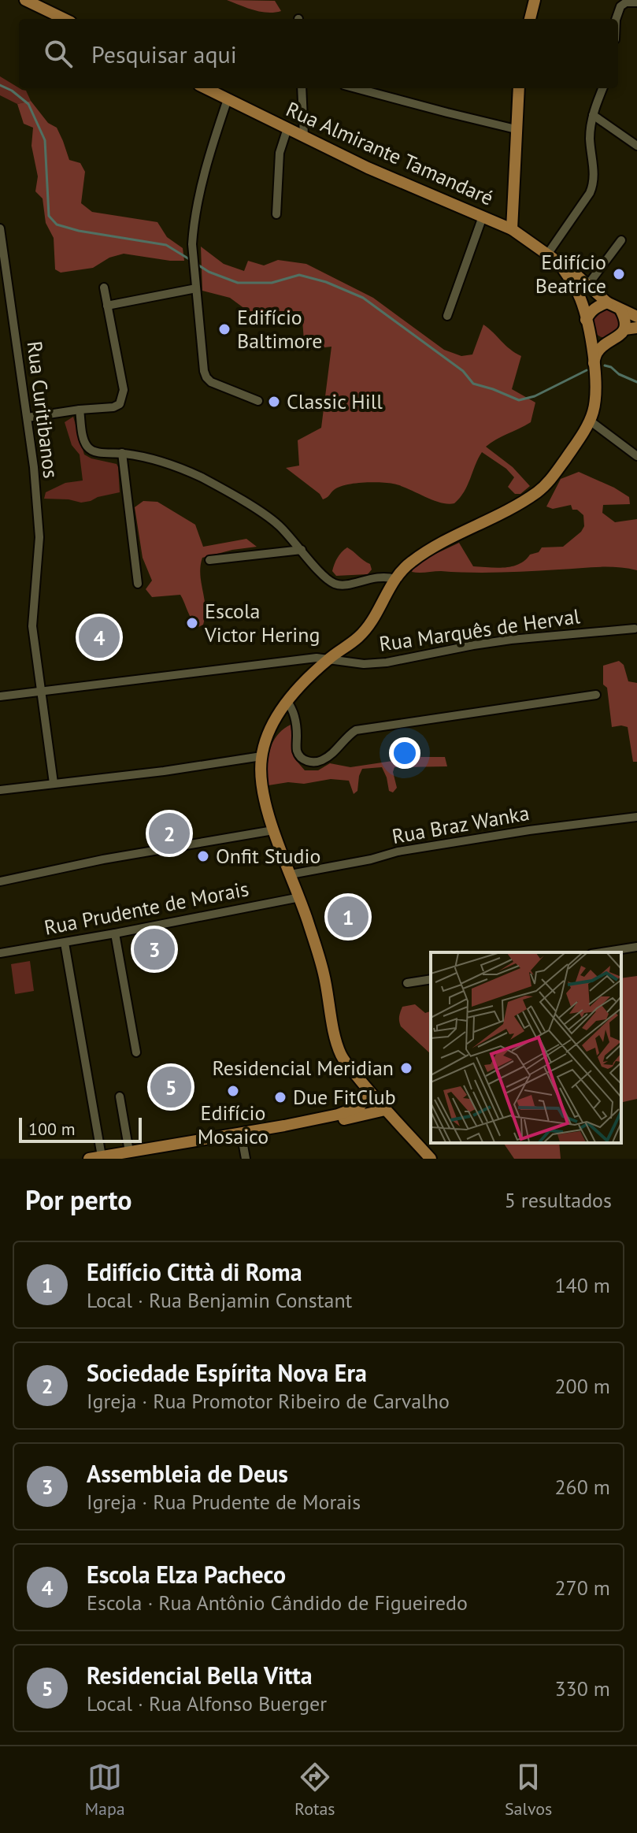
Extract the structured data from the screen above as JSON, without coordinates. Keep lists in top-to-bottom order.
{
  "streets": {
    "main road": ["Rua Almirante Tamandaré"],
    "street": [
      "Rua Curitibanos",
      "Rua Marquês de Herval",
      "Rua Braz Wanka",
      "Rua Prudente de Morais"
    ]
  },
  "crossings": [
    ["Rua Curitibanos", "Rua Marquês de Herval"]
  ],
  "places": [
    "Edifício Beatrice",
    "Edifício Baltimore",
    "Classic Hill",
    "Escola Victor Hering",
    "Onfit Studio",
    "Residencial Meridian",
    "Edifício Mosaico",
    "Due FitClub"
  ],
  "scale_bar": "100 m",
  "page": {
    "search": "Pesquisar aqui",
    "pins": [
      "4",
      "2",
      "1",
      "3",
      "5"
    ],
    "scale": "100 m",
    "heading": ["Por perto", "5 resultados"],
    "list": [
      {
        "mark": "1",
        "name": "Edifício Città di Roma",
        "note": "Local · Rua Benjamin Constant",
        "value": "140 m"
      },
      {
        "mark": "2",
        "name": "Sociedade Espírita Nova Era",
        "note": "Igreja · Rua Promotor Ribeiro de Carvalho",
        "value": "200 m"
      },
      {
        "mark": "3",
        "name": "Assembleia de Deus",
        "note": "Igreja · Rua Prudente de Morais",
        "value": "260 m"
      },
      {
        "mark": "4",
        "name": "Escola Elza Pacheco",
        "note": "Escola · Rua Antônio Cândido de Figueiredo",
        "value": "270 m"
      },
      {
        "mark": "5",
        "name": "Residencial Bella Vitta",
        "note": "Local · Rua Alfonso Buerger",
        "value": "330 m"
      }
    ],
    "nav": ["Mapa", "Rotas", "Salvos"]
  }
}
